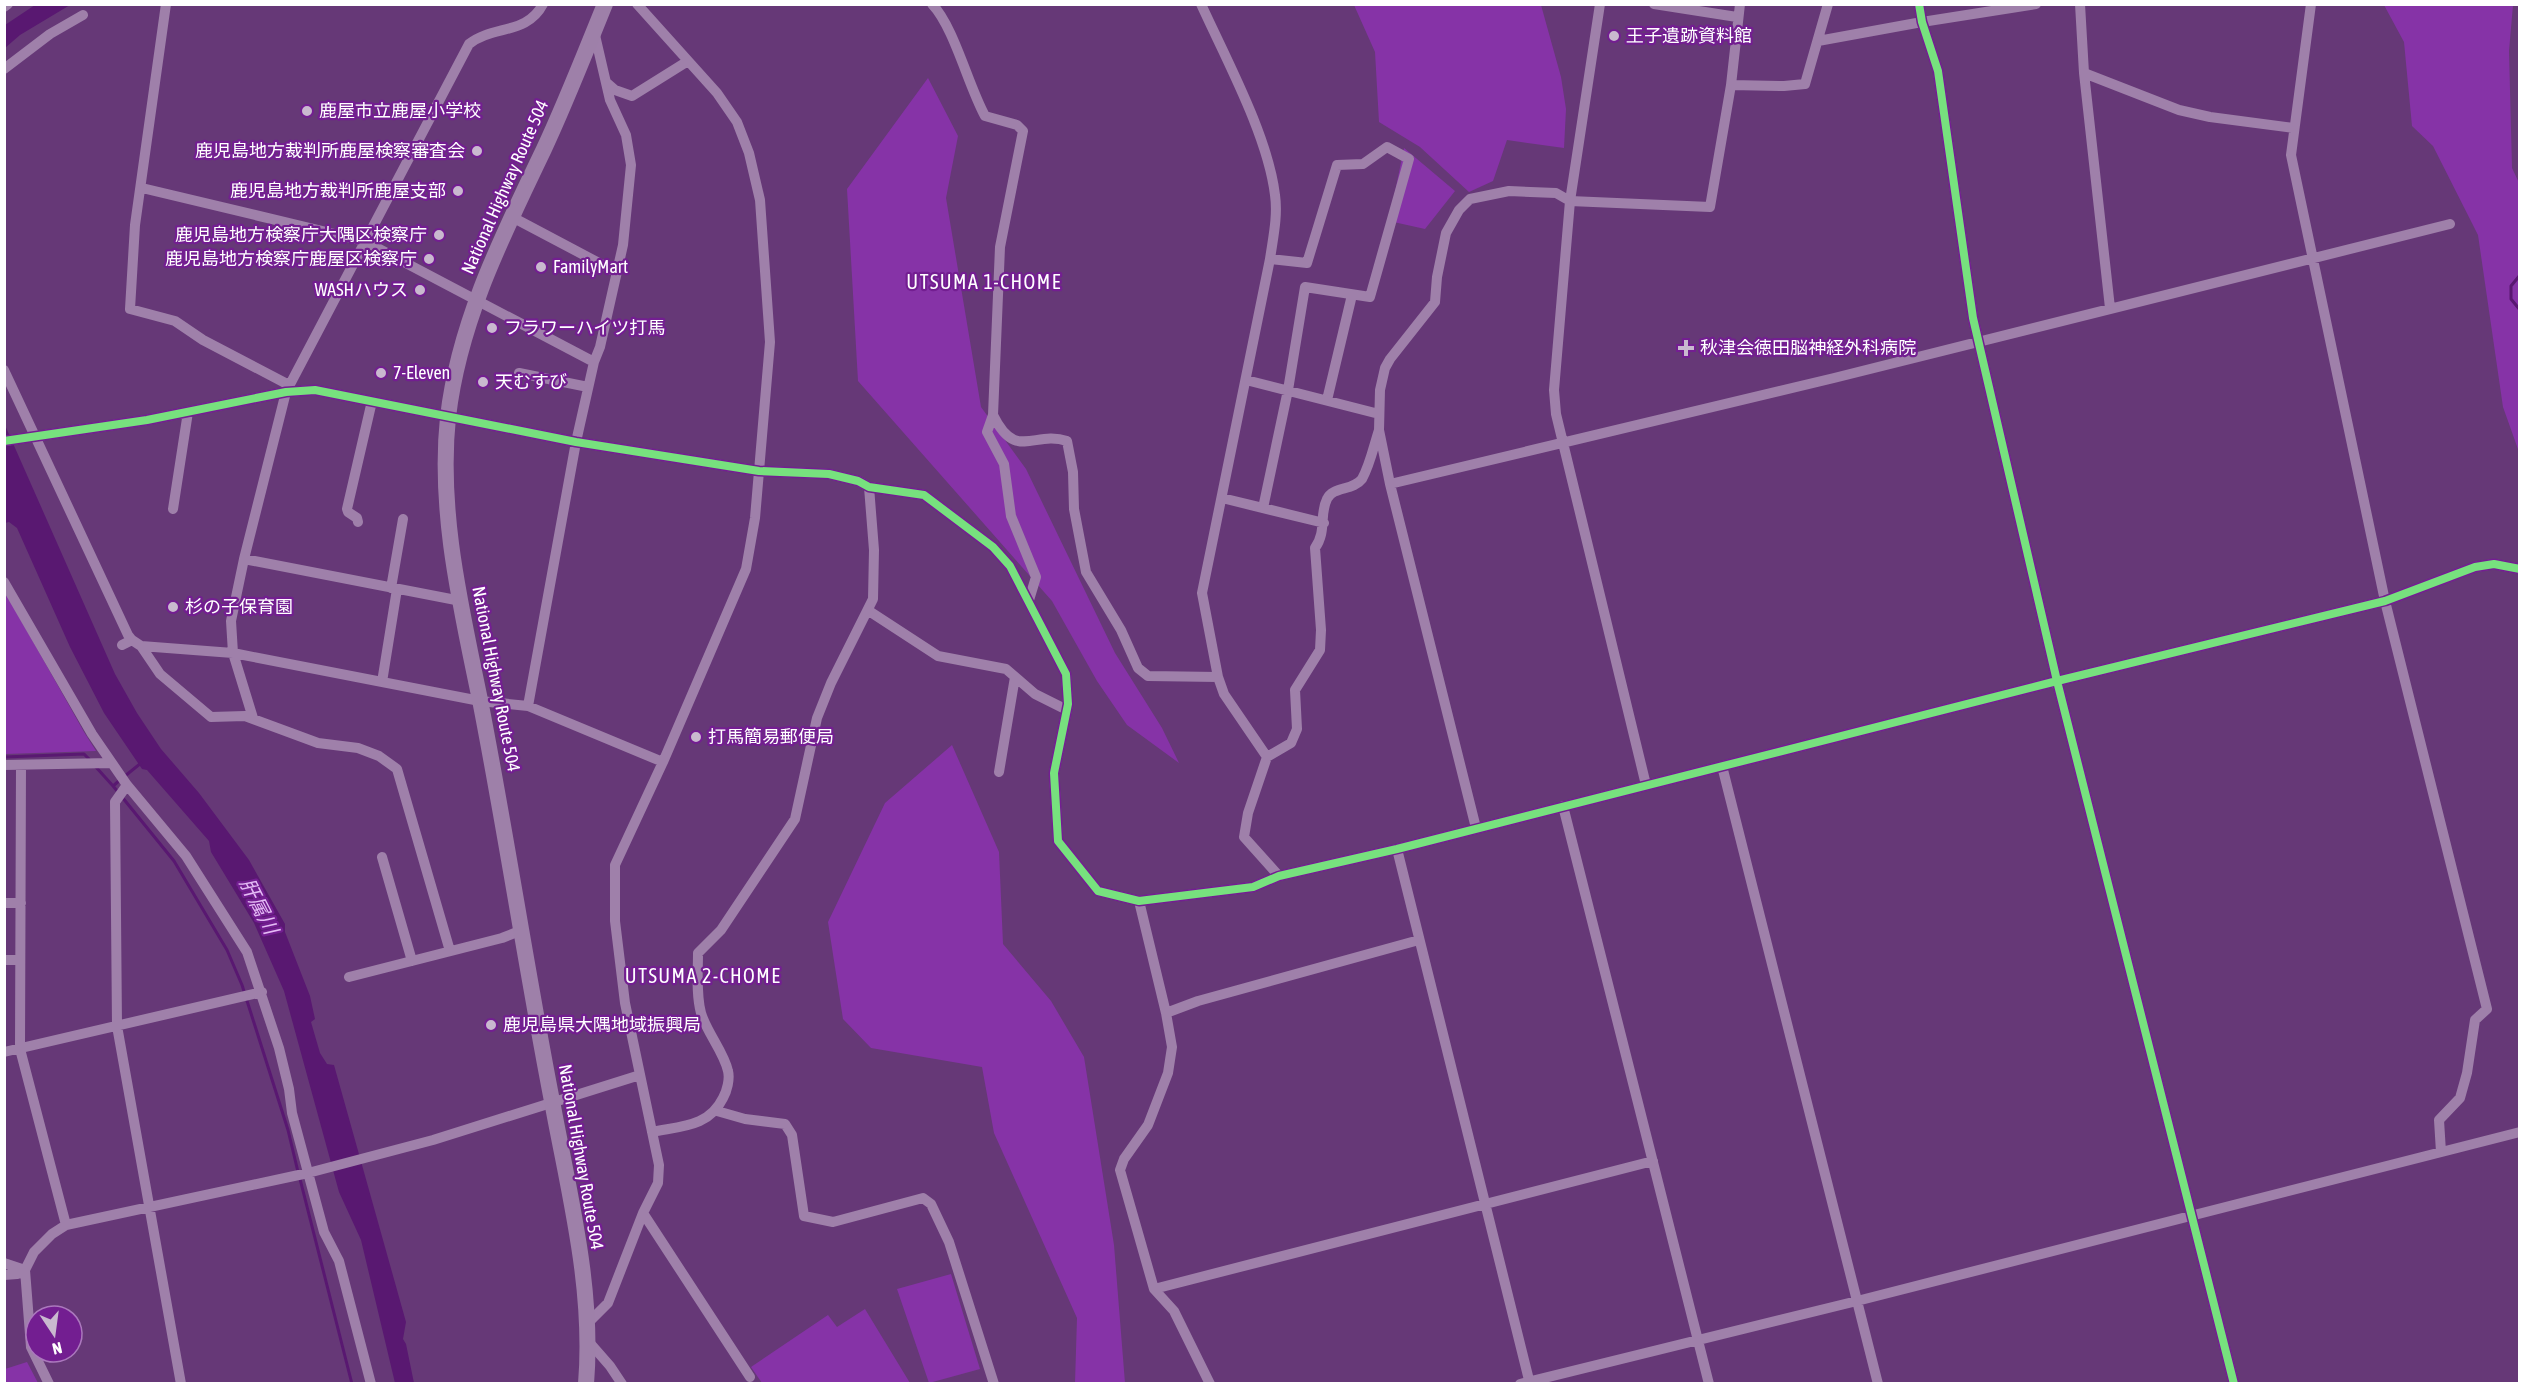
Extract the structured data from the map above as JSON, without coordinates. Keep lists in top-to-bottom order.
{
  "streets": {
    "highway": ["National Highway Route 504"]
  },
  "districts": ["UTSUMA 1-CHOME", "UTSUMA 2-CHOME"],
  "water": ["肝属川"],
  "places": {
    "other": [
      "王子遺跡資料館",
      "鹿屋市立鹿屋小学校",
      "鹿児島地方裁判所鹿屋検察審査会",
      "鹿児島地方裁判所鹿屋支部",
      "鹿児島地方検察庁大隅区検察庁",
      "鹿児島地方検察庁鹿屋区検察庁",
      "FamilyMart",
      "WASHハウス",
      "フラワーハイツ打馬",
      "7-Eleven",
      "天むすび",
      "杉の子保育園",
      "打馬簡易郵便局",
      "鹿児島県大隅地域振興局"
    ],
    "health": ["秋津会徳田脳神経外科病院"]
  },
  "north": "bottom"
}
